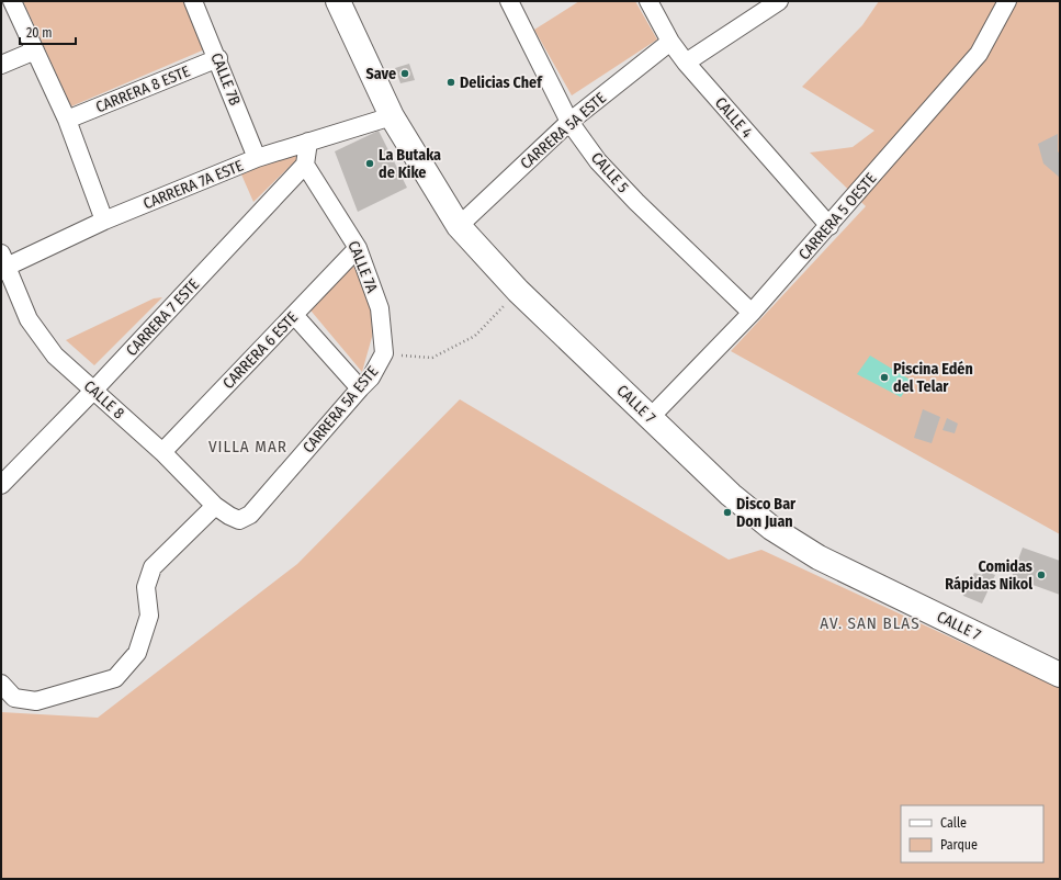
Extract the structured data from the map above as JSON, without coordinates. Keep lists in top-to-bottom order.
{
  "streets": {
    "street": [
      "CALLE 7B",
      "CARRERA 8 ESTE",
      "CALLE 4",
      "CARRERA 5A ESTE",
      "CALLE 5",
      "CARRERA 7A ESTE",
      "CARRERA 5 OESTE",
      "CALLE 7A",
      "CARRERA 7 ESTE",
      "CARRERA 6 ESTE",
      "CALLE 8",
      "CALLE 7"
    ]
  },
  "crossings": [
    ["CALLE 7B", "CARRERA 8 ESTE"],
    ["CALLE 7B", "CARRERA 7A ESTE"],
    ["CALLE 4", "CARRERA 5A ESTE"],
    ["CALLE 4", "CARRERA 5 OESTE"],
    ["CARRERA 5A ESTE", "CALLE 5"],
    ["CARRERA 5A ESTE", "CALLE 7A"],
    ["CARRERA 5A ESTE", "CALLE 8"],
    ["CARRERA 5A ESTE", "CALLE 7"],
    ["CALLE 5", "CARRERA 5 OESTE"],
    ["CARRERA 7A ESTE", "CALLE 8"],
    ["CARRERA 7A ESTE", "CALLE 7"],
    ["CARRERA 5 OESTE", "CALLE 7"],
    ["CALLE 7A", "CARRERA 7 ESTE"],
    ["CALLE 7A", "CARRERA 6 ESTE"],
    ["CARRERA 7 ESTE", "CALLE 8"],
    ["CARRERA 6 ESTE", "CALLE 8"]
  ],
  "districts": ["VILLA MAR", "AV. SAN BLAS"],
  "places": [
    "Save",
    "Delicias Chef",
    "La Butaka de Kike",
    "Piscina Edén del Telar",
    "Disco Bar Don Juan",
    "Comidas Rápidas Nikol"
  ],
  "legend": ["Calle", "Parque"],
  "scale_bar": "20 m"
}
